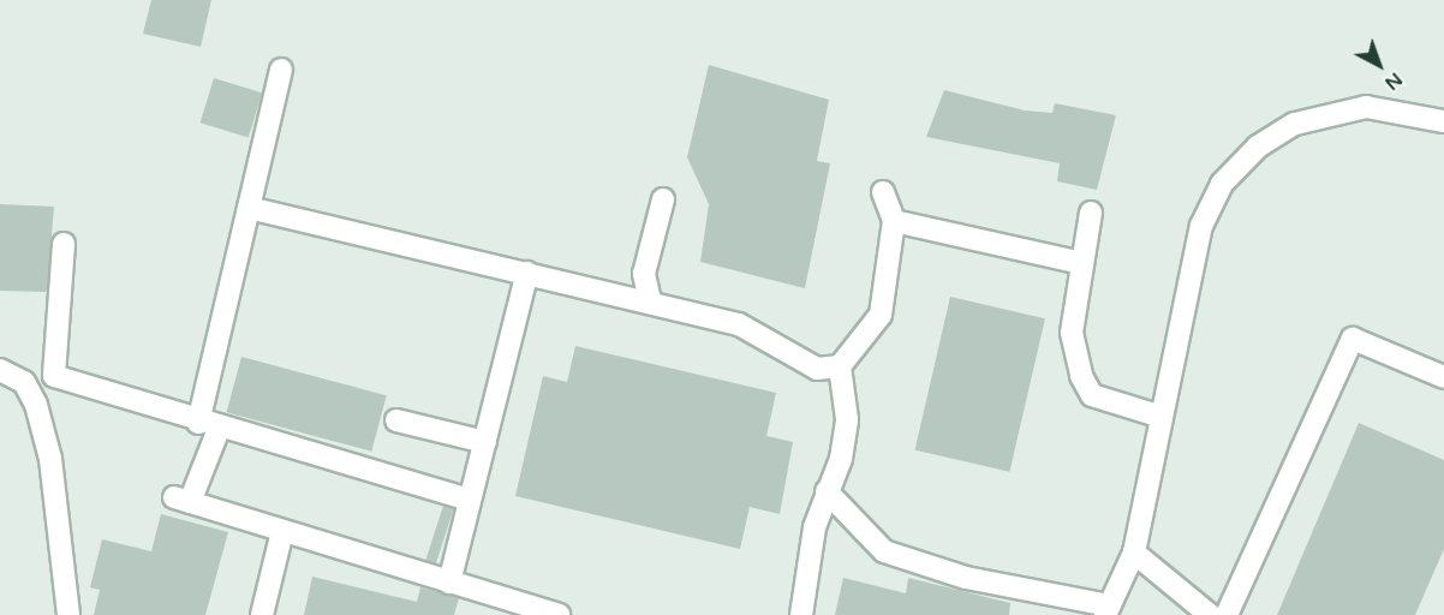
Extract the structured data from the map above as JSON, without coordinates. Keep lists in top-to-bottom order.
{
  "north": "bottom right"
}
